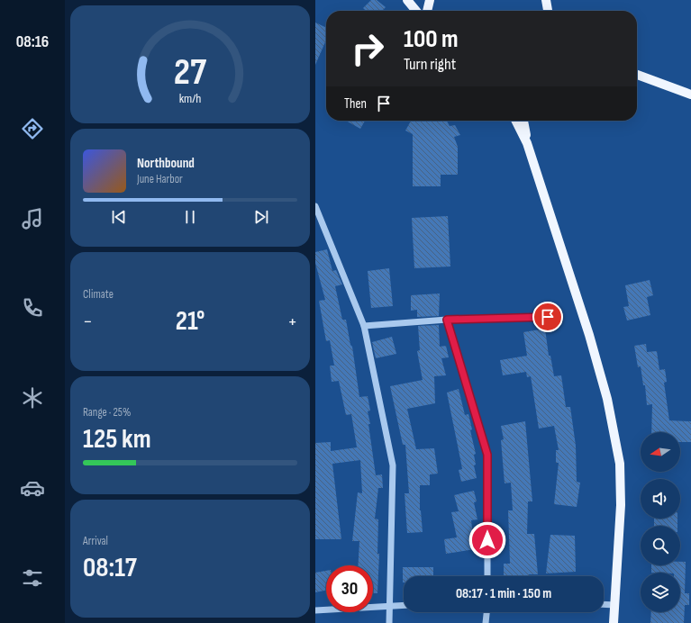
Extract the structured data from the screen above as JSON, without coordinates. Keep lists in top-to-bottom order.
{
  "north": "left",
  "page": {
    "tabs": "08:16",
    "turn": ["100 m", "Turn right"],
    "then": "Then",
    "song": ["Northbound", "June Harbor"],
    "tile": [
      "Climate",
      ["Range · 25%", "125 km"],
      ["Arrival", "08:17"]
    ],
    "heat": ["−", "21°", "+"],
    "limit": "30",
    "trip": "08:17 · 1 min · 150 m",
    "gauge": ["27", "km/h"]
  }
}
